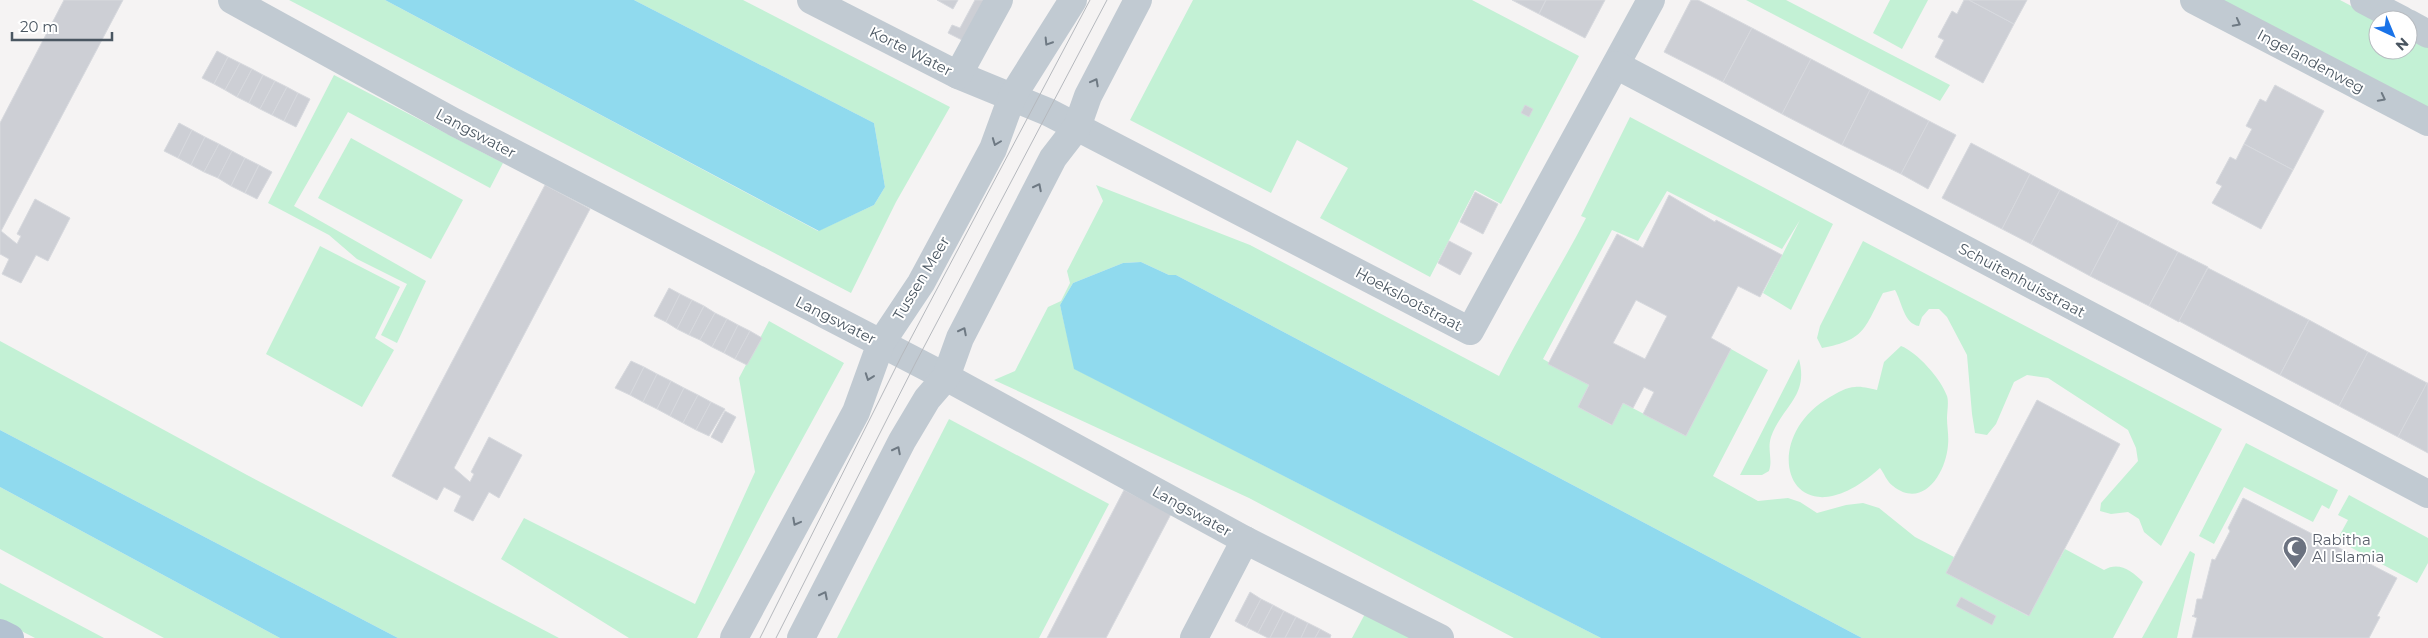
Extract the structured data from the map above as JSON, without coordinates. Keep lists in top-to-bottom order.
{
  "streets": {
    "street": [
      "Korte Water",
      "Ingelandenweg",
      "Langswater",
      "Tussen Meer",
      "Schuitenhuisstraat",
      "Hoekslootstraat"
    ]
  },
  "crossings": [
    ["Korte Water", "Tussen Meer"],
    ["Korte Water", "Hoekslootstraat"],
    ["Langswater", "Tussen Meer"],
    ["Tussen Meer", "Hoekslootstraat"],
    ["Schuitenhuisstraat", "Hoekslootstraat"]
  ],
  "one_way": ["Ingelandenweg"],
  "places": {
    "mosque": ["Rabitha Al Islamia"]
  },
  "scale_bar": "20 m",
  "north": "bottom right"
}
